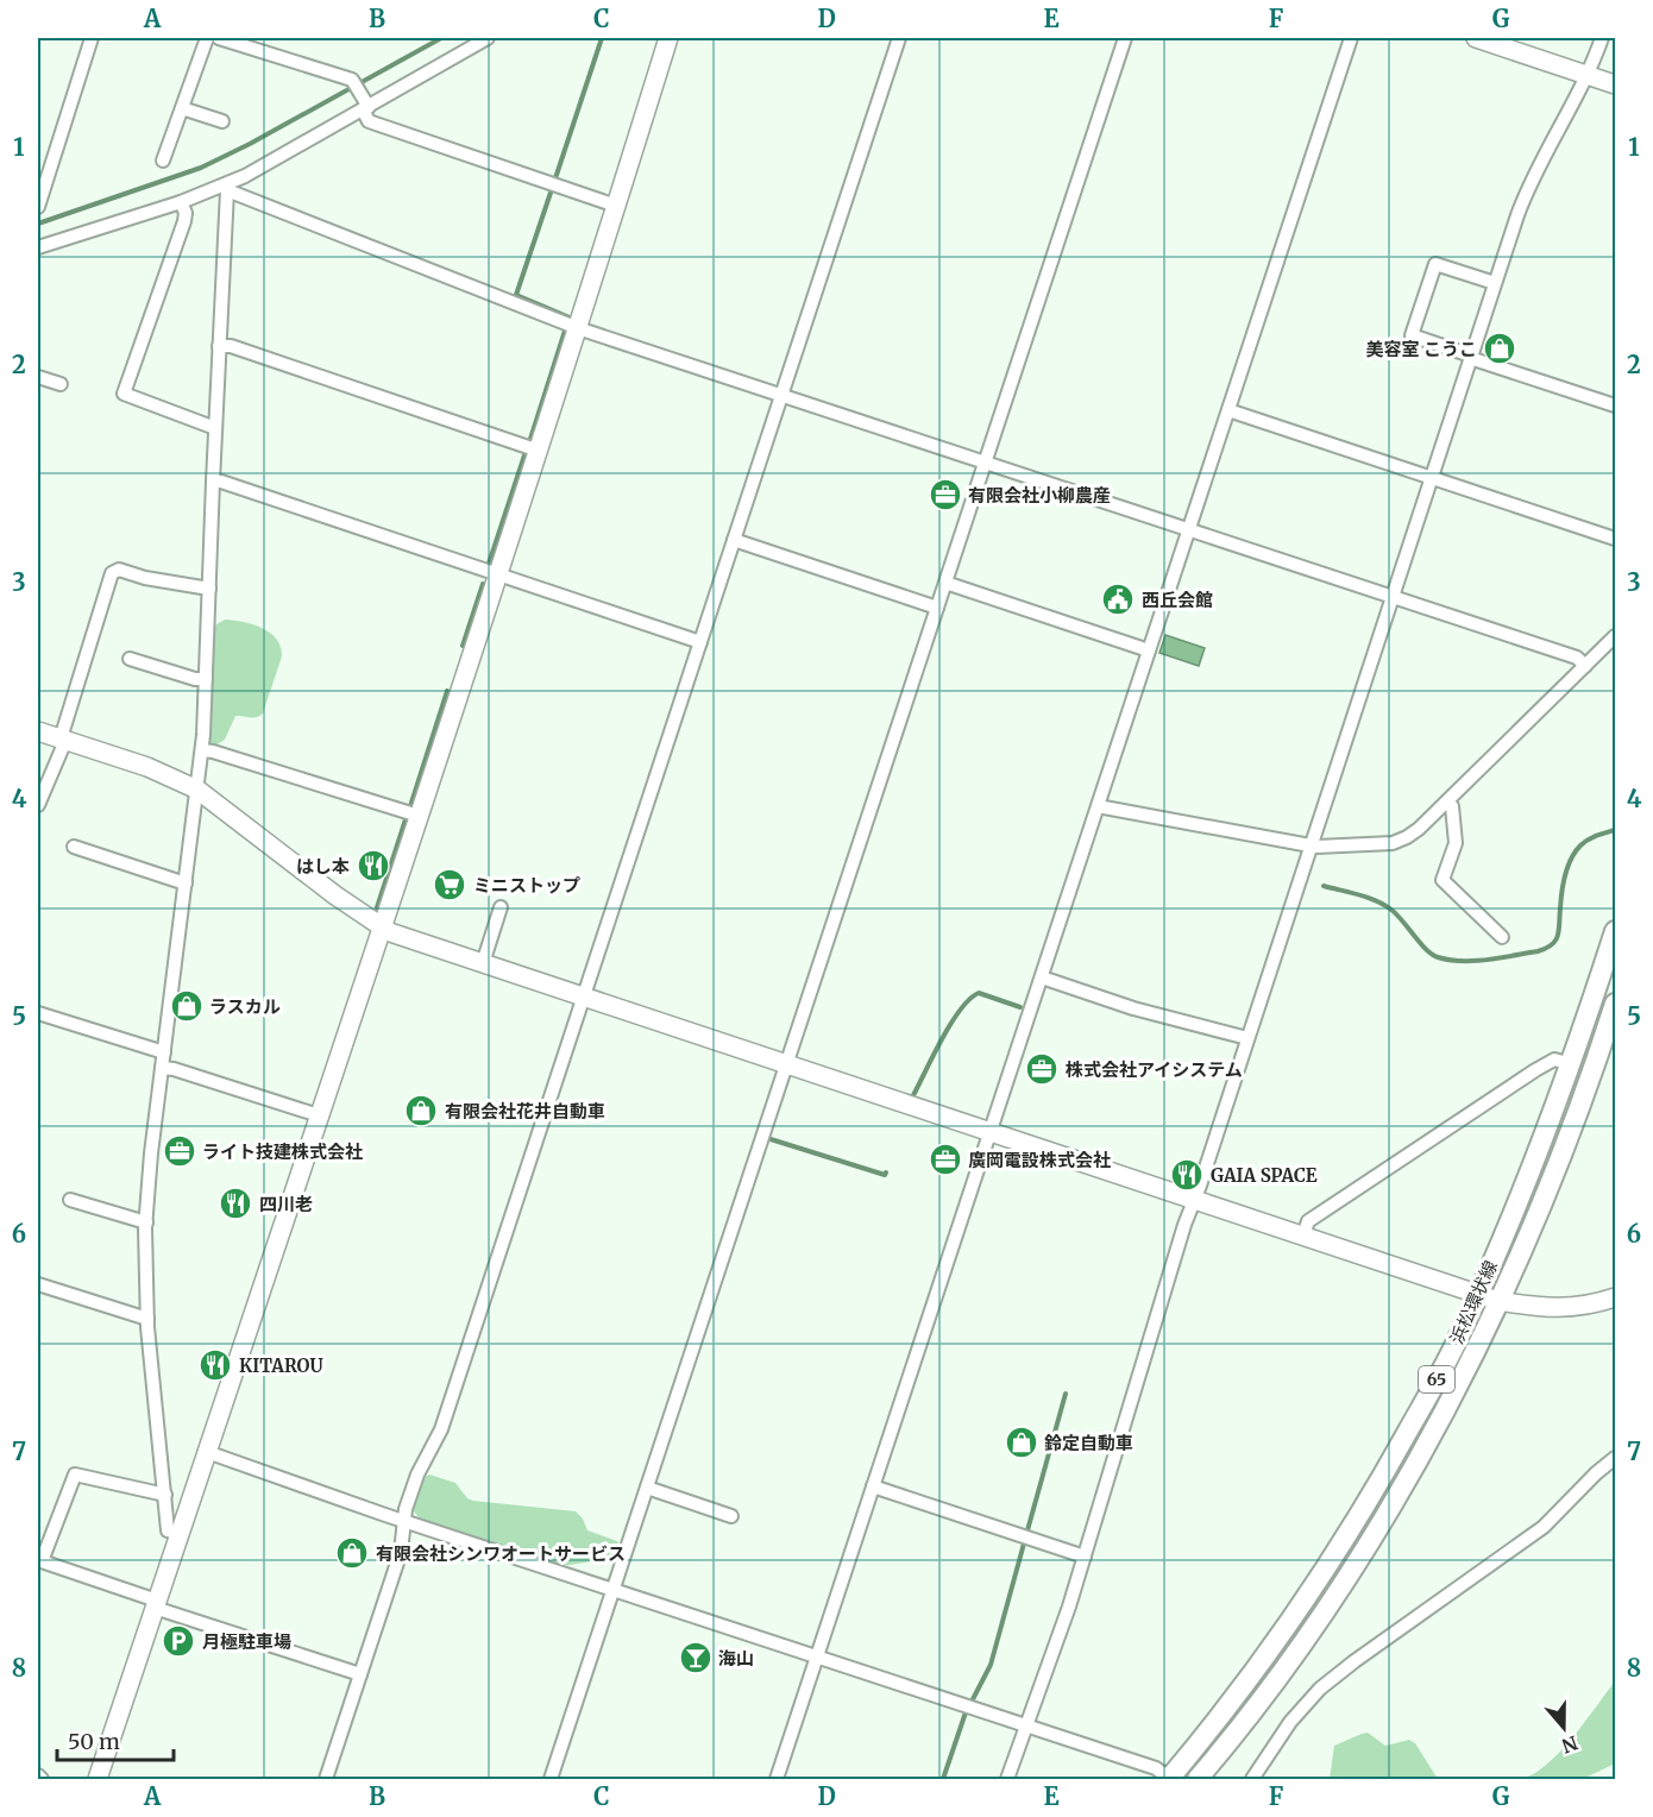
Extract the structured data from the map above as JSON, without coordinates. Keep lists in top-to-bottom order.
{
  "streets": {
    "main road": ["浜松環状線", "65"]
  },
  "places": {
    "shop": [
      "美容室 こうこ",
      "ラスカル",
      "有限会社花井自動車",
      "鈴定自動車",
      "有限会社シンワオートサービス"
    ],
    "office": [
      "有限会社小柳農産",
      "株式会社アイシステム",
      "ライト技建株式会社",
      "廣岡電設株式会社"
    ],
    "public building": ["西丘会館"],
    "restaurant": [
      "はし本",
      "GAIA SPACE",
      "四川老",
      "KITAROU"
    ],
    "supermarket": ["ミニストップ"],
    "parking": ["月極駐車場"],
    "bar": ["海山"]
  },
  "scale_bar": "50 m",
  "north": "bottom",
  "grid": {
    "columns": [
      "A",
      "B",
      "C",
      "D",
      "E",
      "F",
      "G"
    ],
    "rows": [
      "1",
      "2",
      "3",
      "4",
      "5",
      "6",
      "7",
      "8"
    ]
  }
}
